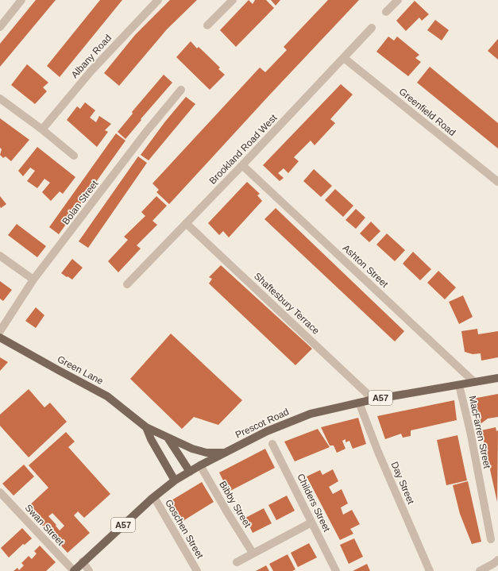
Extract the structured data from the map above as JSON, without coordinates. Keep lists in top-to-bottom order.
{
  "streets": {
    "main road": ["Green Lane", "A57", "Prescot Road"],
    "street": [
      "Albany Road",
      "Greenfield Road",
      "Brookland Road West",
      "Bolan Street",
      "Ashton Street",
      "Shaftesbury Terrace",
      "MacFarren Street",
      "Day Street",
      "Childers Street",
      "Bibby Street",
      "Swan Street",
      "Goschen Street"
    ]
  },
  "crossings": [
    ["Greenfield Road", "Brookland Road West"],
    ["Brookland Road West", "Ashton Street"],
    ["Brookland Road West", "Shaftesbury Terrace"],
    ["Ashton Street", "Prescot Road"],
    ["Shaftesbury Terrace", "Prescot Road"],
    ["Green Lane", "Prescot Road"],
    ["Prescot Road", "MacFarren Street"],
    ["Prescot Road", "Day Street"],
    ["Prescot Road", "Bibby Street"],
    ["Prescot Road", "Swan Street"],
    ["Prescot Road", "Goschen Street"]
  ]
}
